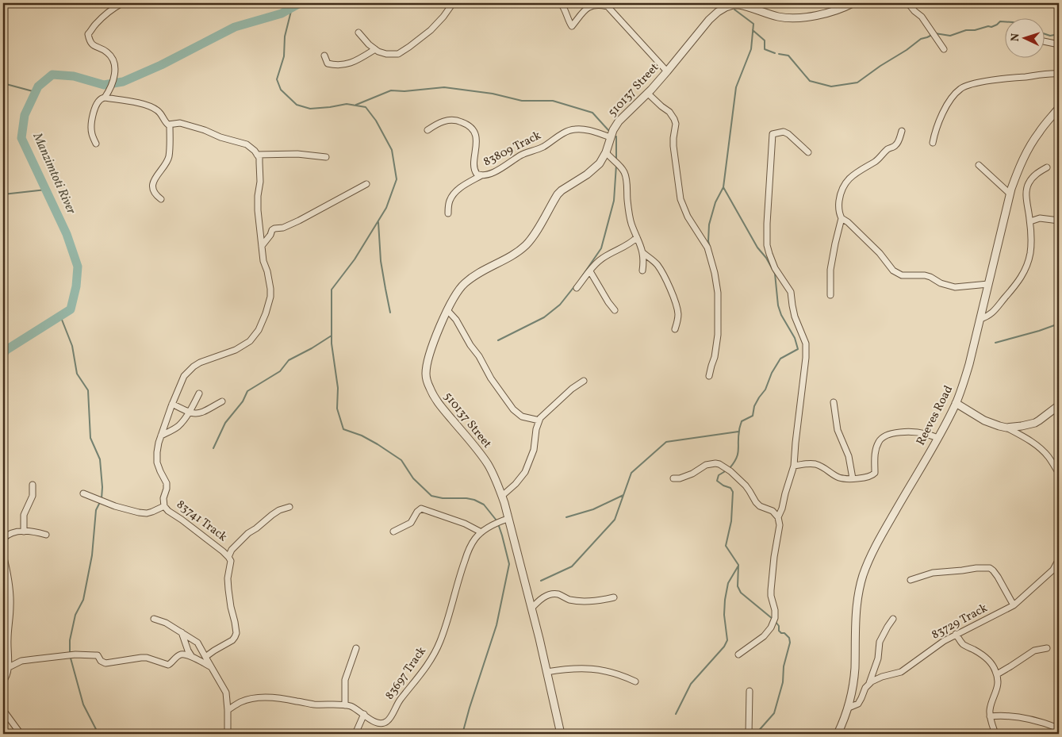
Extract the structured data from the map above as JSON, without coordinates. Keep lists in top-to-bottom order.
{
  "streets": {
    "street": [
      "510137 Street",
      "83809 Track",
      "Reeves Road",
      "83741 Track",
      "83729 Track",
      "83697 Track"
    ]
  },
  "crossings": [
    ["510137 Street", "83809 Track"],
    ["510137 Street", "83697 Track"]
  ],
  "water": ["Manzimtoti River"],
  "north": "left"
}
